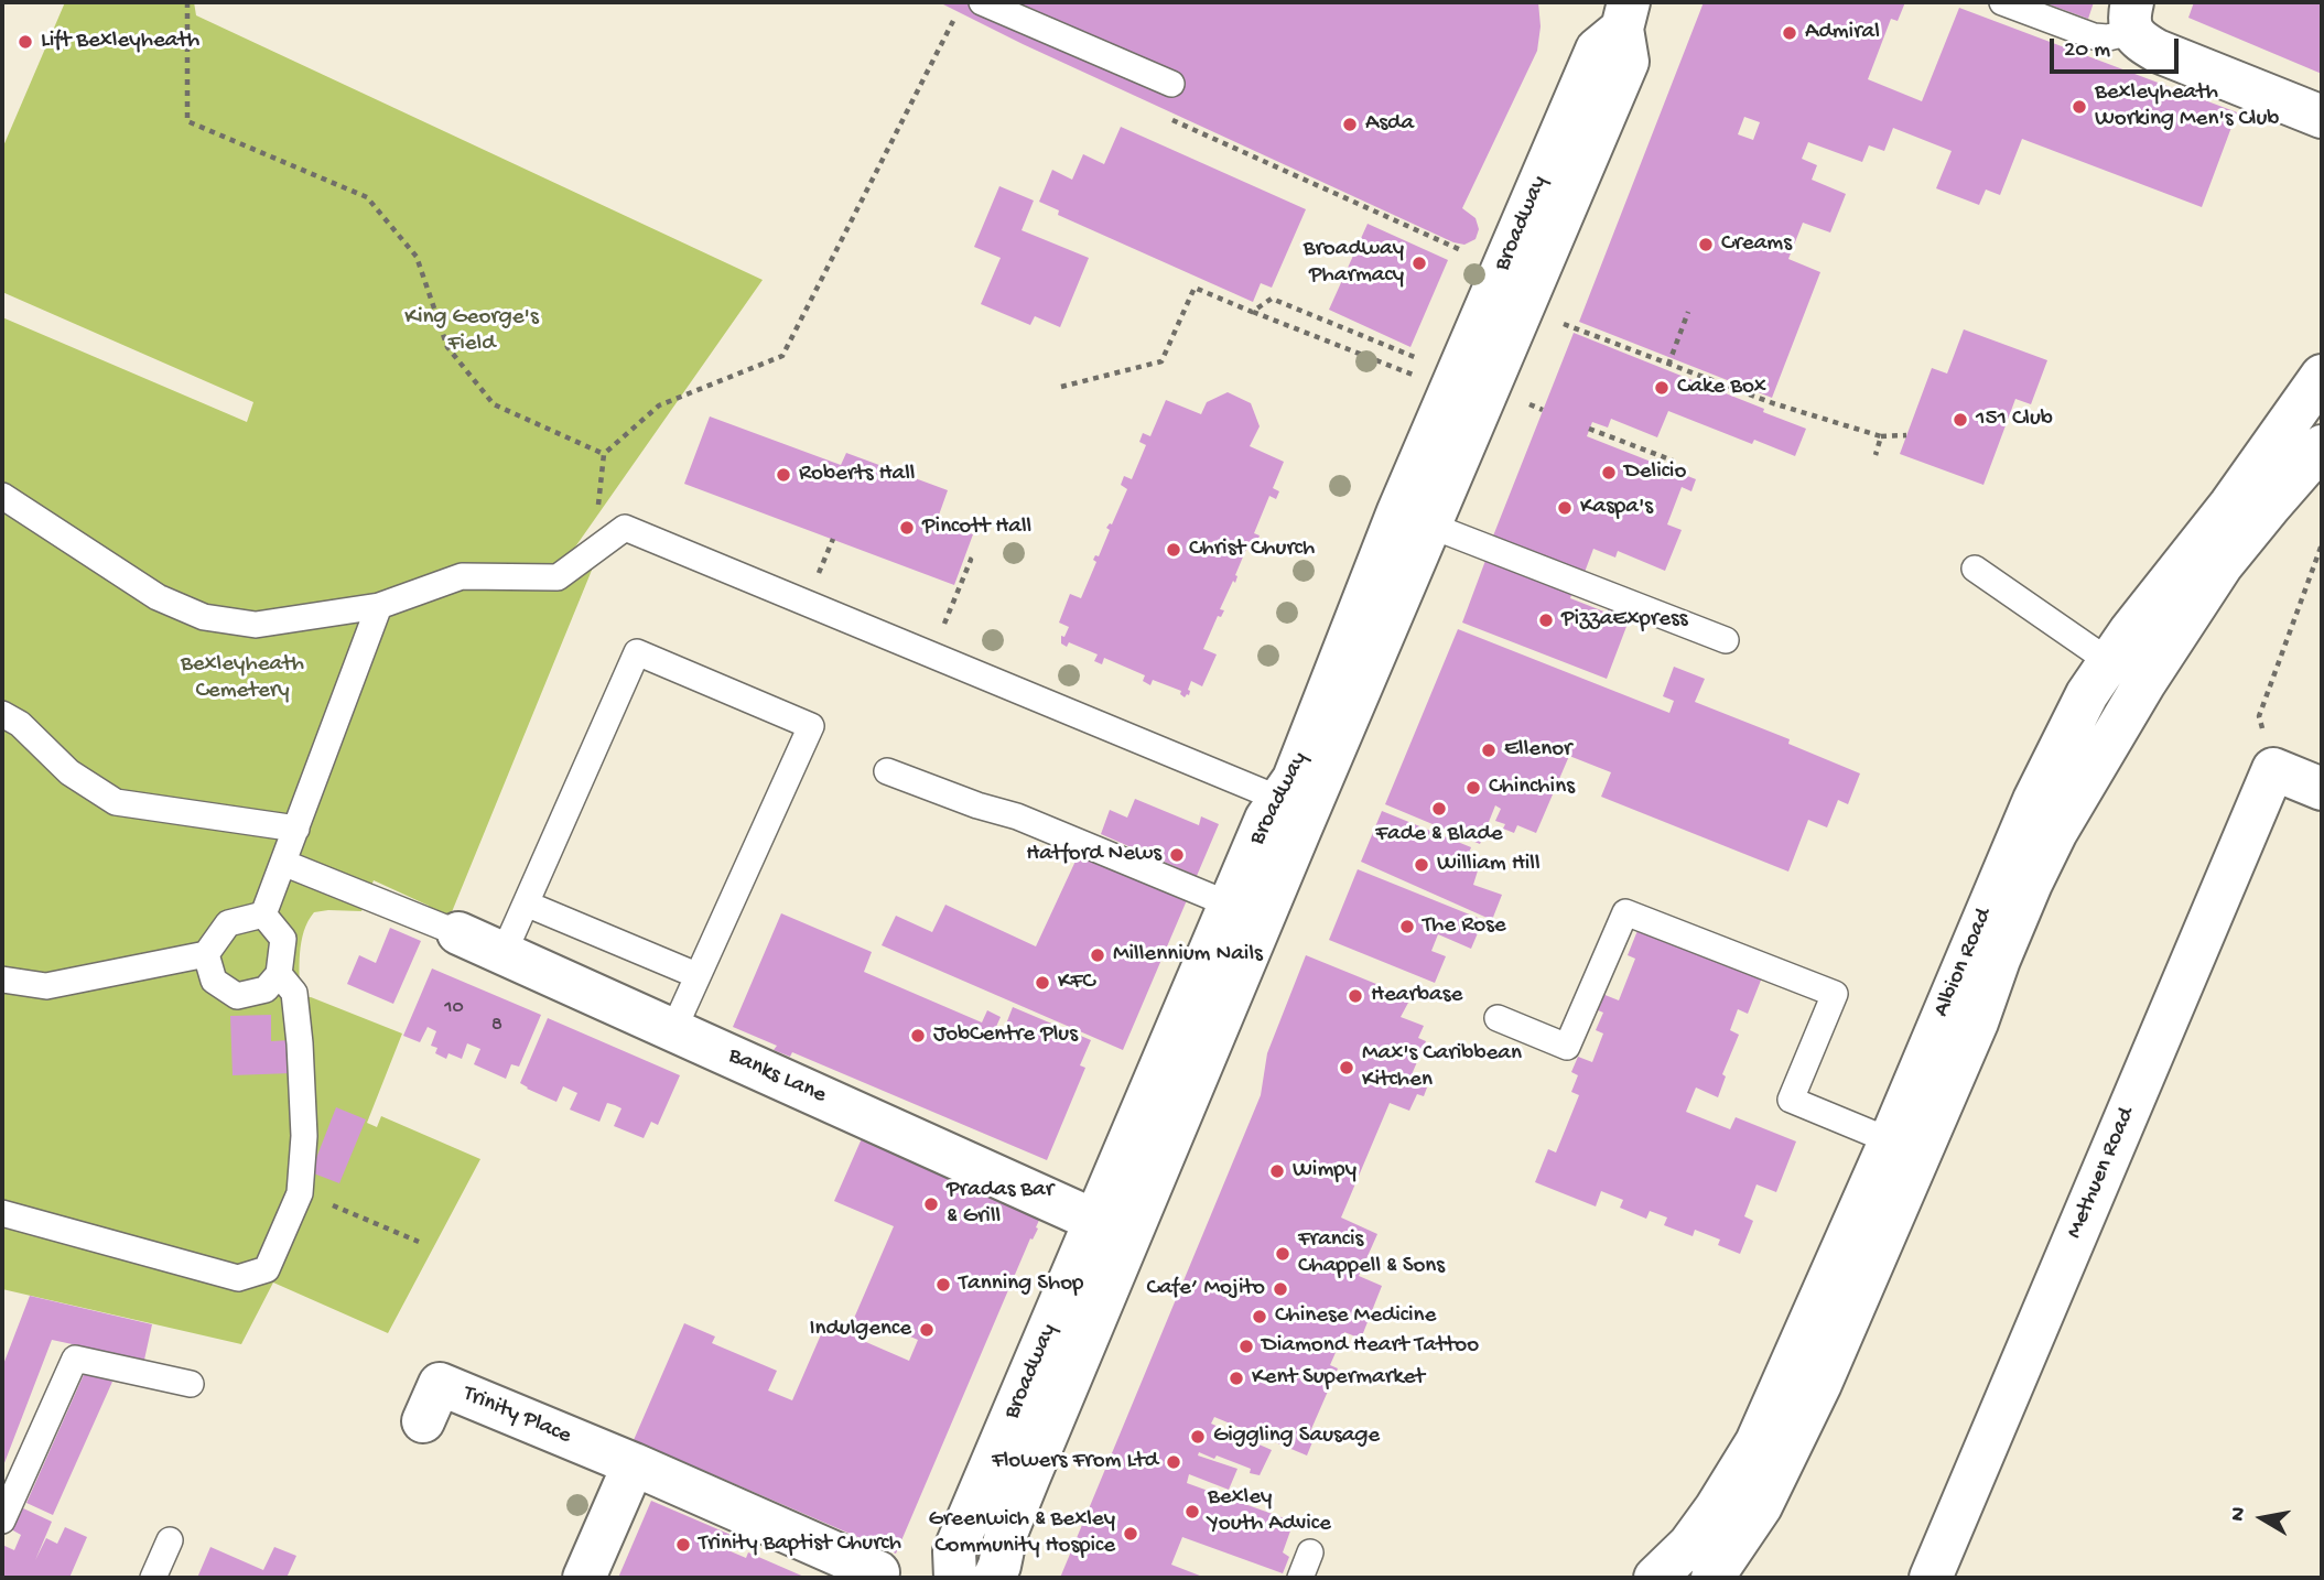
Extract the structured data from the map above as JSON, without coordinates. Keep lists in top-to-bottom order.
{
  "streets": {
    "main road": [
      "Broadway",
      "Albion Road",
      "Banks Lane",
      "Methuen Road",
      "Trinity Place"
    ]
  },
  "crossings": [
    ["Broadway", "Banks Lane"]
  ],
  "parks": ["King George's Field", "Bexleyheath Cemetery"],
  "places": [
    "Admiral",
    "Lift Bexleyheath",
    "Bexleyheath Working Men's Club",
    "Asda",
    "Creams",
    "Broadway Pharmacy",
    "Cake Box",
    "151 Club",
    "Delicio",
    "Roberts Hall",
    "Kaspa's",
    "Pincott Hall",
    "Christ Church",
    "PizzaExpress",
    "Ellenor",
    "Chinchins",
    "Fade & Blade",
    "Hatford News",
    "William Hill",
    "The Rose",
    "Millennium Nails",
    "KFC",
    "Hearbase",
    "JobCentre Plus",
    "Max's Caribbean Kitchen",
    "Wimpy",
    "Pradas Bar & Grill",
    "Francis Chappell & Sons",
    "Tanning Shop",
    "Cafe’ Mojito",
    "Chinese Medicine",
    "Indulgence",
    "Diamond Heart Tattoo",
    "Kent Supermarket",
    "Giggling Sausage",
    "Flowers From Ltd",
    "Bexley Youth Advice",
    "Greenwich & Bexley Community Hospice",
    "Trinity Baptist Church"
  ],
  "house_numbers": ["10", "8"],
  "scale_bar": "20 m",
  "north": "left"
}
